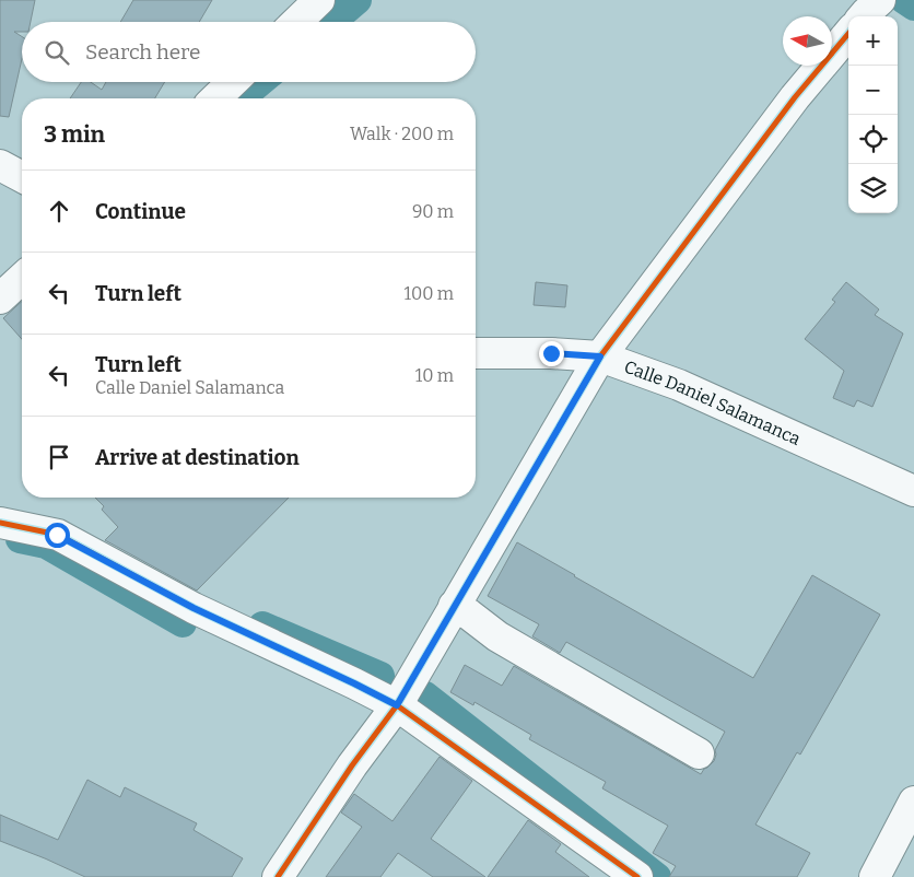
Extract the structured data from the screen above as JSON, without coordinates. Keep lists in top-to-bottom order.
{
  "streets": {
    "street": ["Calle Daniel Salamanca"]
  },
  "north": "left",
  "page": {
    "map_buttons": ["+", "−"],
    "search": "Search here",
    "heading": ["3 min", "Walk · 200 m"],
    "list": [
      ["Continue", "90 m"],
      ["Turn left", "100 m"],
      ["Turn left", "Calle Daniel Salamanca", "10 m"],
      "Arrive at destination"
    ]
  }
}
